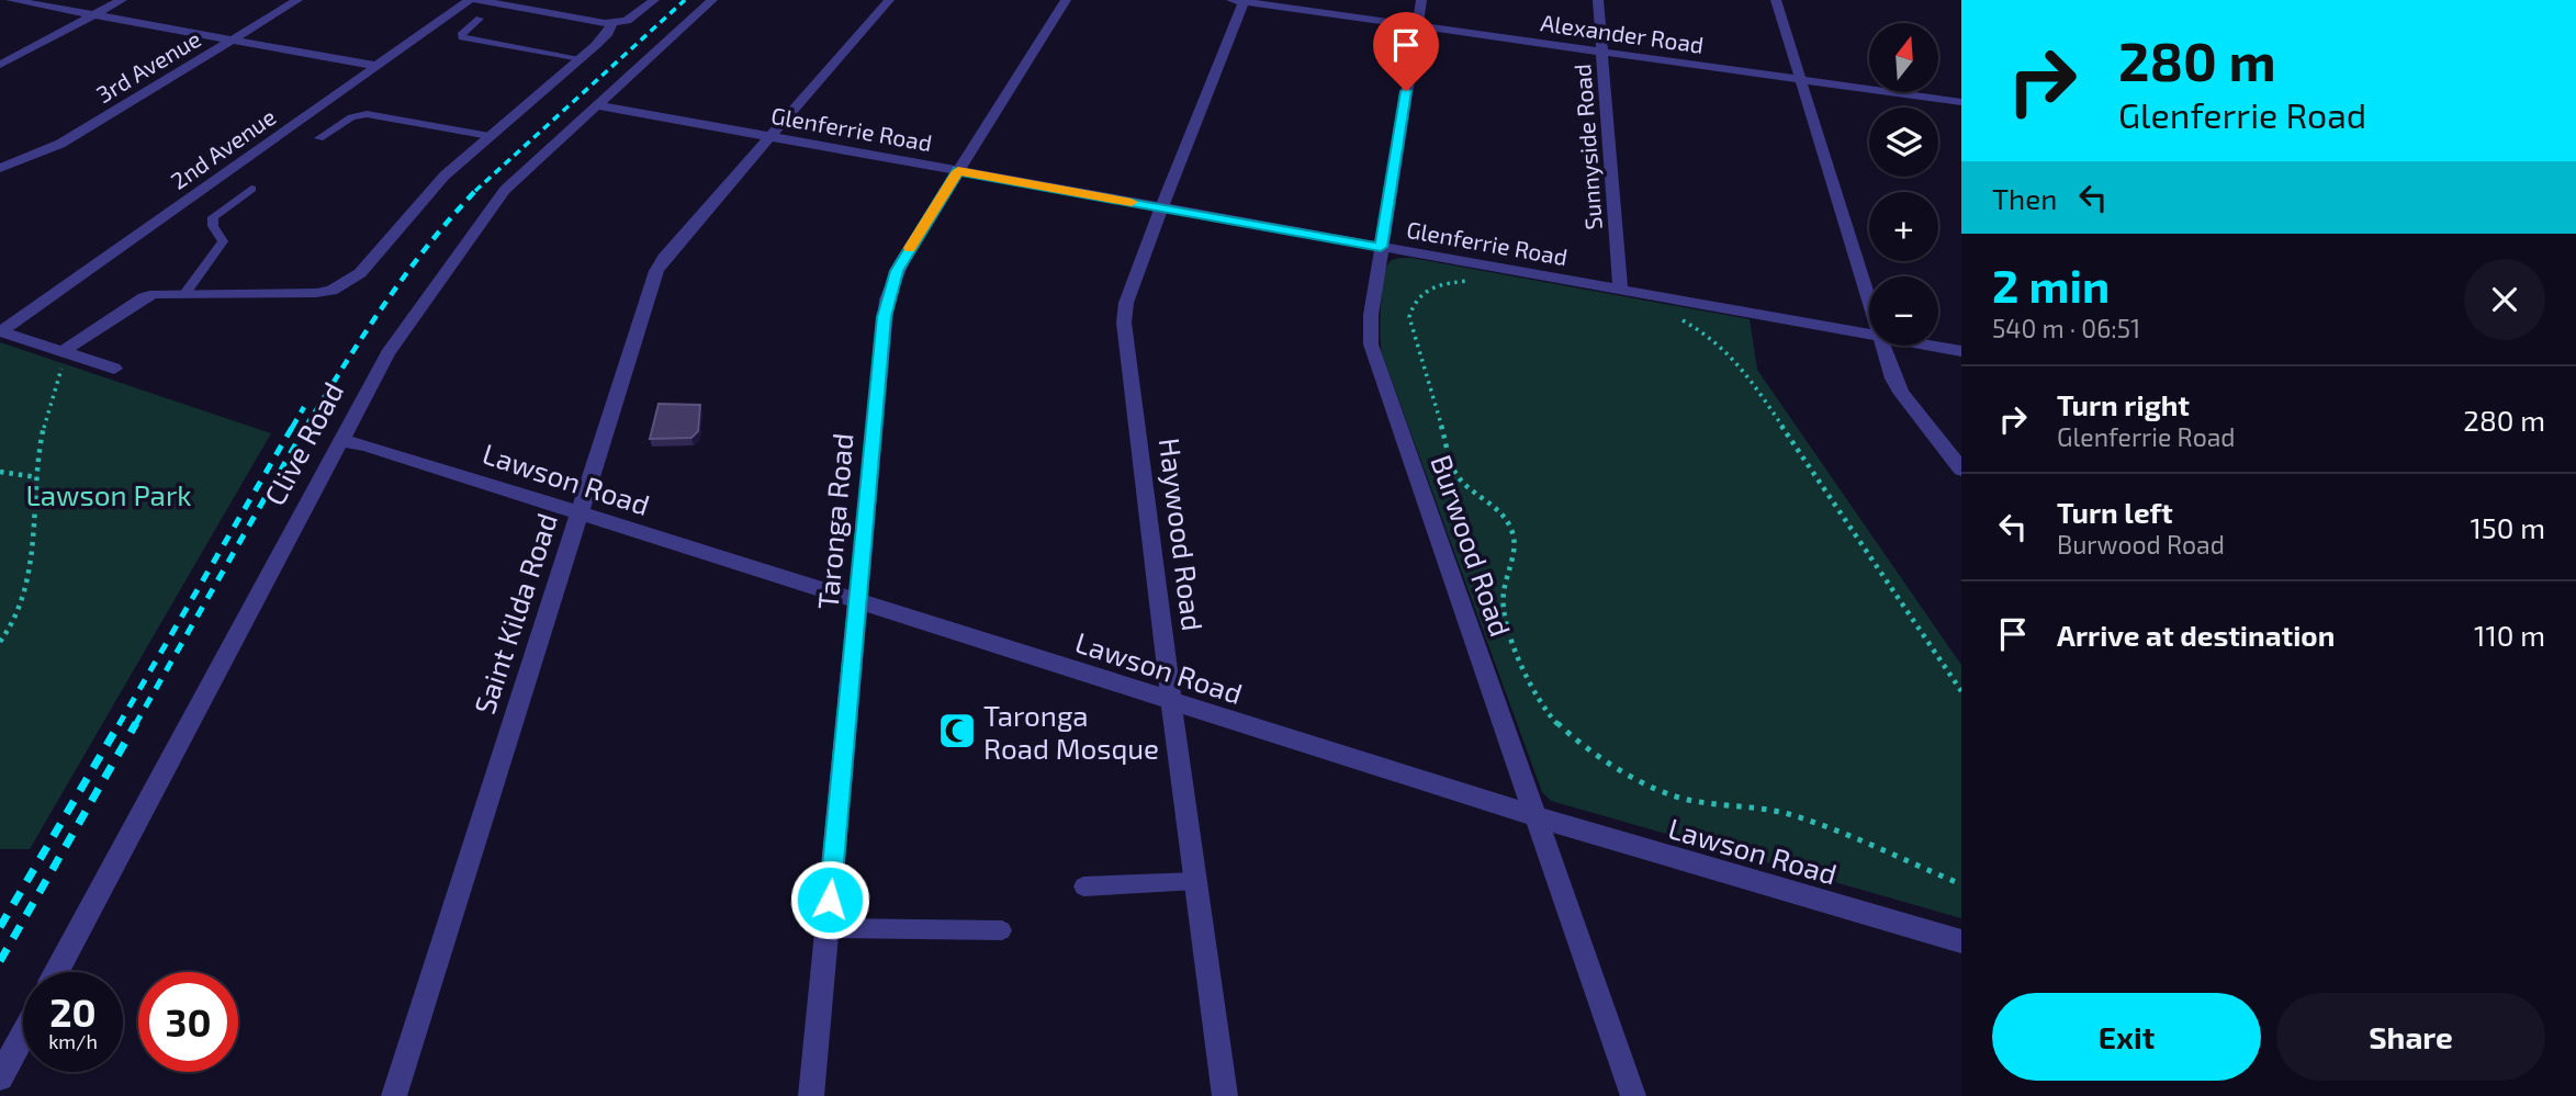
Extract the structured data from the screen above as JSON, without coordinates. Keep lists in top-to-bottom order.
{
  "streets": {
    "street": [
      "Alexander Road",
      "3rd Avenue",
      "Glenferrie Road",
      "Sunnyside Road",
      "2nd Avenue",
      "Clive Road",
      "Lawson Road",
      "Taronga Road",
      "Haywood Road",
      "Burwood Road",
      "Saint Kilda Road"
    ]
  },
  "crossings": [
    ["Alexander Road", "Sunnyside Road"],
    ["Alexander Road", "Haywood Road"],
    ["Alexander Road", "Burwood Road"],
    ["Glenferrie Road", "Sunnyside Road"],
    ["Glenferrie Road", "Clive Road"],
    ["Glenferrie Road", "Taronga Road"],
    ["Glenferrie Road", "Haywood Road"],
    ["Glenferrie Road", "Burwood Road"],
    ["Glenferrie Road", "Saint Kilda Road"],
    ["Clive Road", "Lawson Road"],
    ["Lawson Road", "Taronga Road"],
    ["Lawson Road", "Haywood Road"],
    ["Lawson Road", "Burwood Road"],
    ["Lawson Road", "Saint Kilda Road"]
  ],
  "parks": ["Lawson Park"],
  "places": {
    "mosque": ["Taronga Road Mosque"]
  },
  "north": "top",
  "page": {
    "turn": ["280 m", "Glenferrie Road"],
    "map_buttons": ["+", "−"],
    "then": "Then",
    "heading": ["2 min", "540 m · 06:51"],
    "list": [
      {
        "name": "Turn right",
        "note": "Glenferrie Road",
        "value": "280 m"
      },
      {
        "name": "Turn left",
        "note": "Burwood Road",
        "value": "150 m"
      },
      {
        "name": "Arrive at destination",
        "value": "110 m"
      }
    ],
    "speed": "20 km/h",
    "limit": "30",
    "buttons": ["Exit", "Share"]
  }
}
